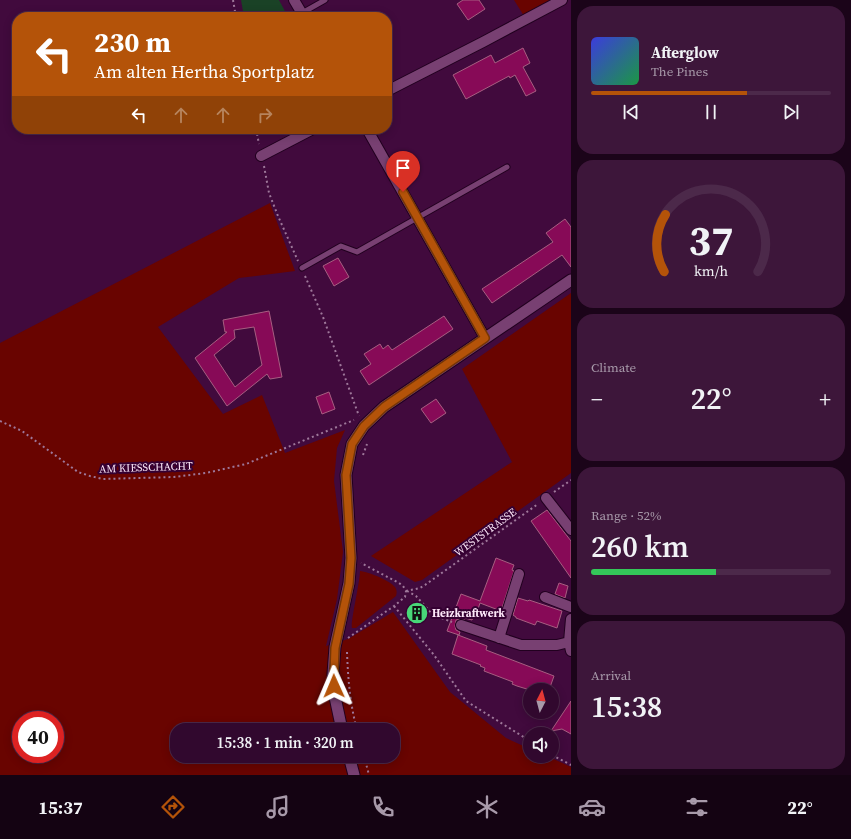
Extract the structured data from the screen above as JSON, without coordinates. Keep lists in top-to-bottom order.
{
  "streets": {
    "path": ["AM KIESSCHACHT", "WESTSTRASSE"]
  },
  "places": {
    "building": ["Heizkraftwerk"]
  },
  "north": "top",
  "page": {
    "turn": ["230 m", "Am alten Hertha Sportplatz"],
    "song": ["Afterglow", "The Pines"],
    "tile": [
      "Climate",
      ["Range · 52%", "260 km"],
      ["Arrival", "15:38"]
    ],
    "heat": ["−", "22°", "+"],
    "limit": "40",
    "trip": "15:38 · 1 min · 320 m",
    "tabs": ["15:37", "22°"],
    "gauge": ["37", "km/h"]
  }
}
